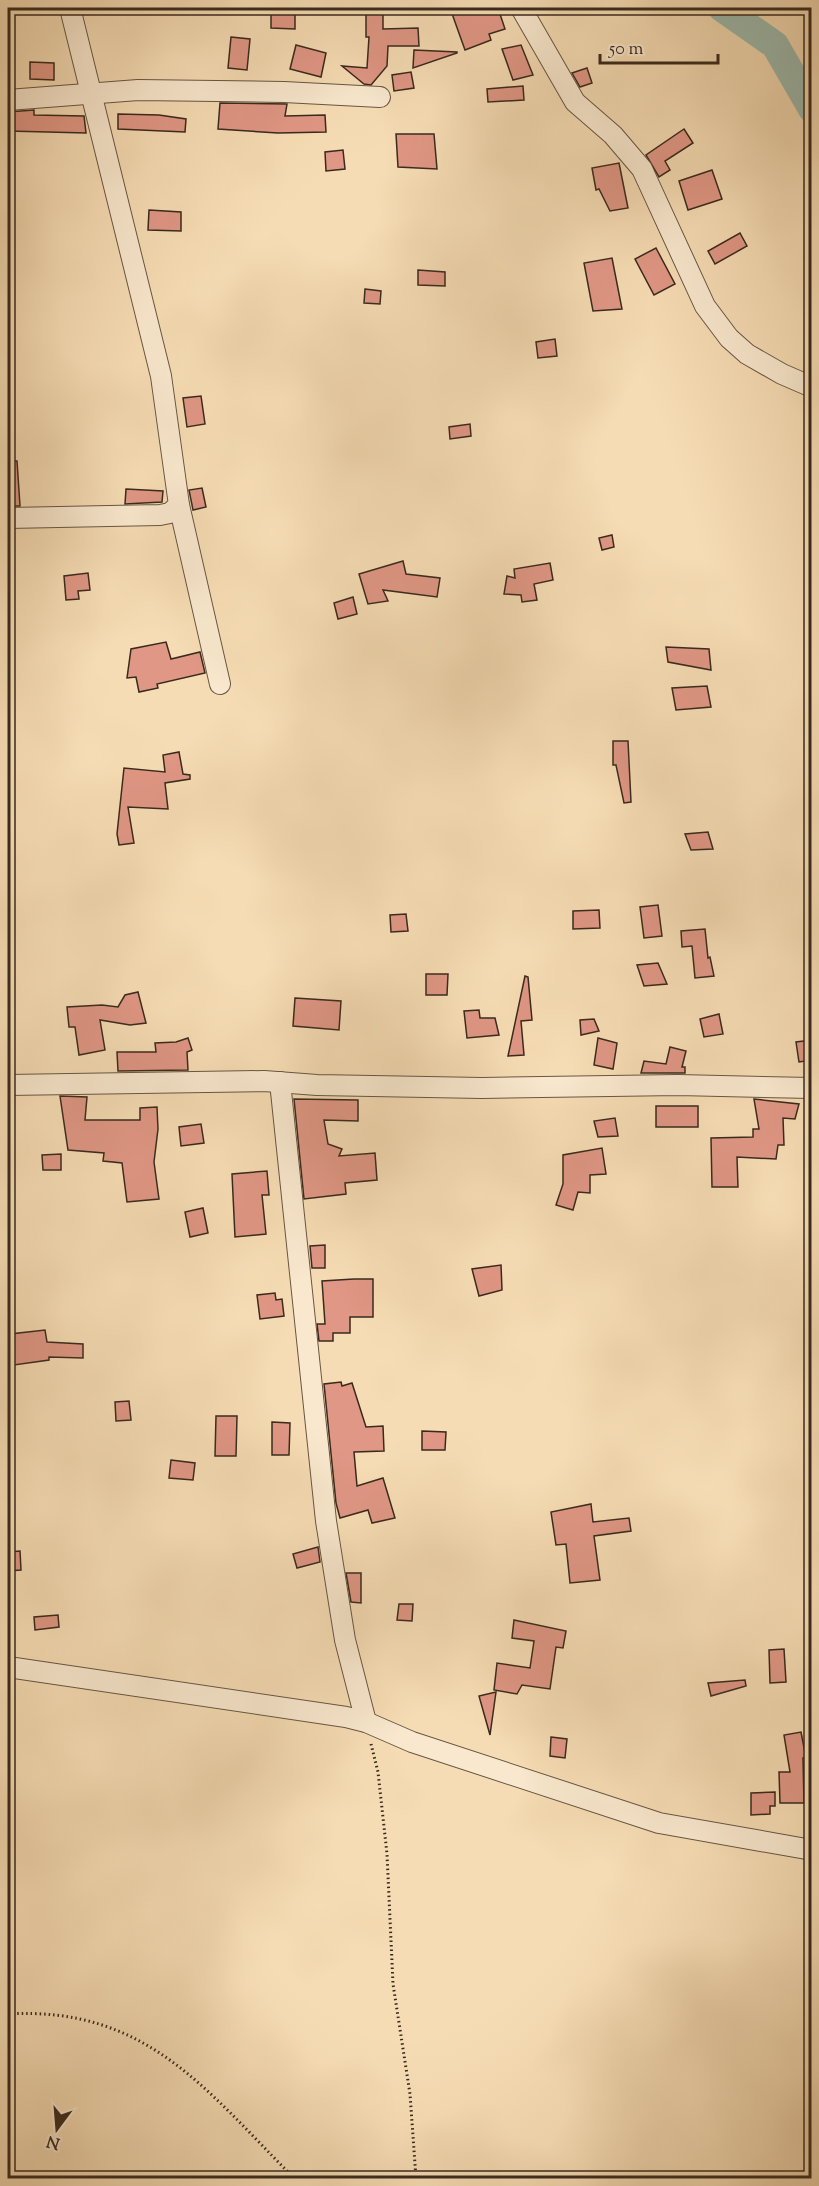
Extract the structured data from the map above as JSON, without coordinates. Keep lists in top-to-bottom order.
{
  "scale_bar": "50 m",
  "north": "bottom"
}
